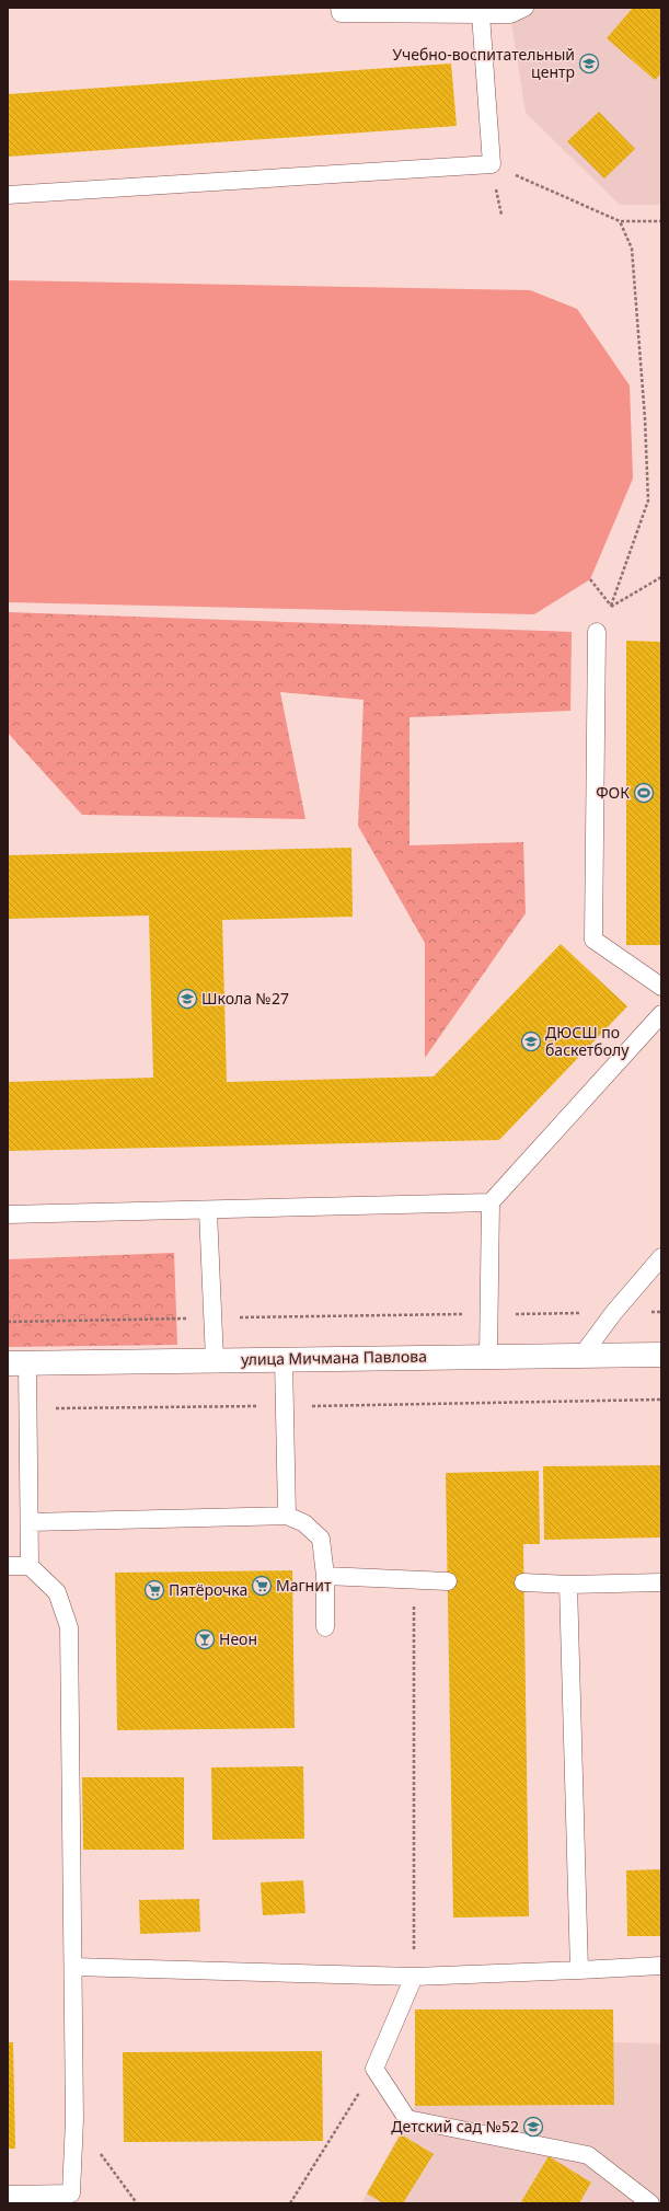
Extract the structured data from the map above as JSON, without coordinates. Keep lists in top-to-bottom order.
{
  "streets": {
    "street": ["улица Мичмана Павлова"]
  },
  "places": {
    "school or university": [
      "Учебно-воспитательный центр",
      "Школа №27",
      "ДЮСШ по баскетболу",
      "Детский сад №52"
    ],
    "sports": ["ФОК"],
    "supermarket": ["Магнит", "Пятёрочка"],
    "bar": ["Неон"]
  }
}
